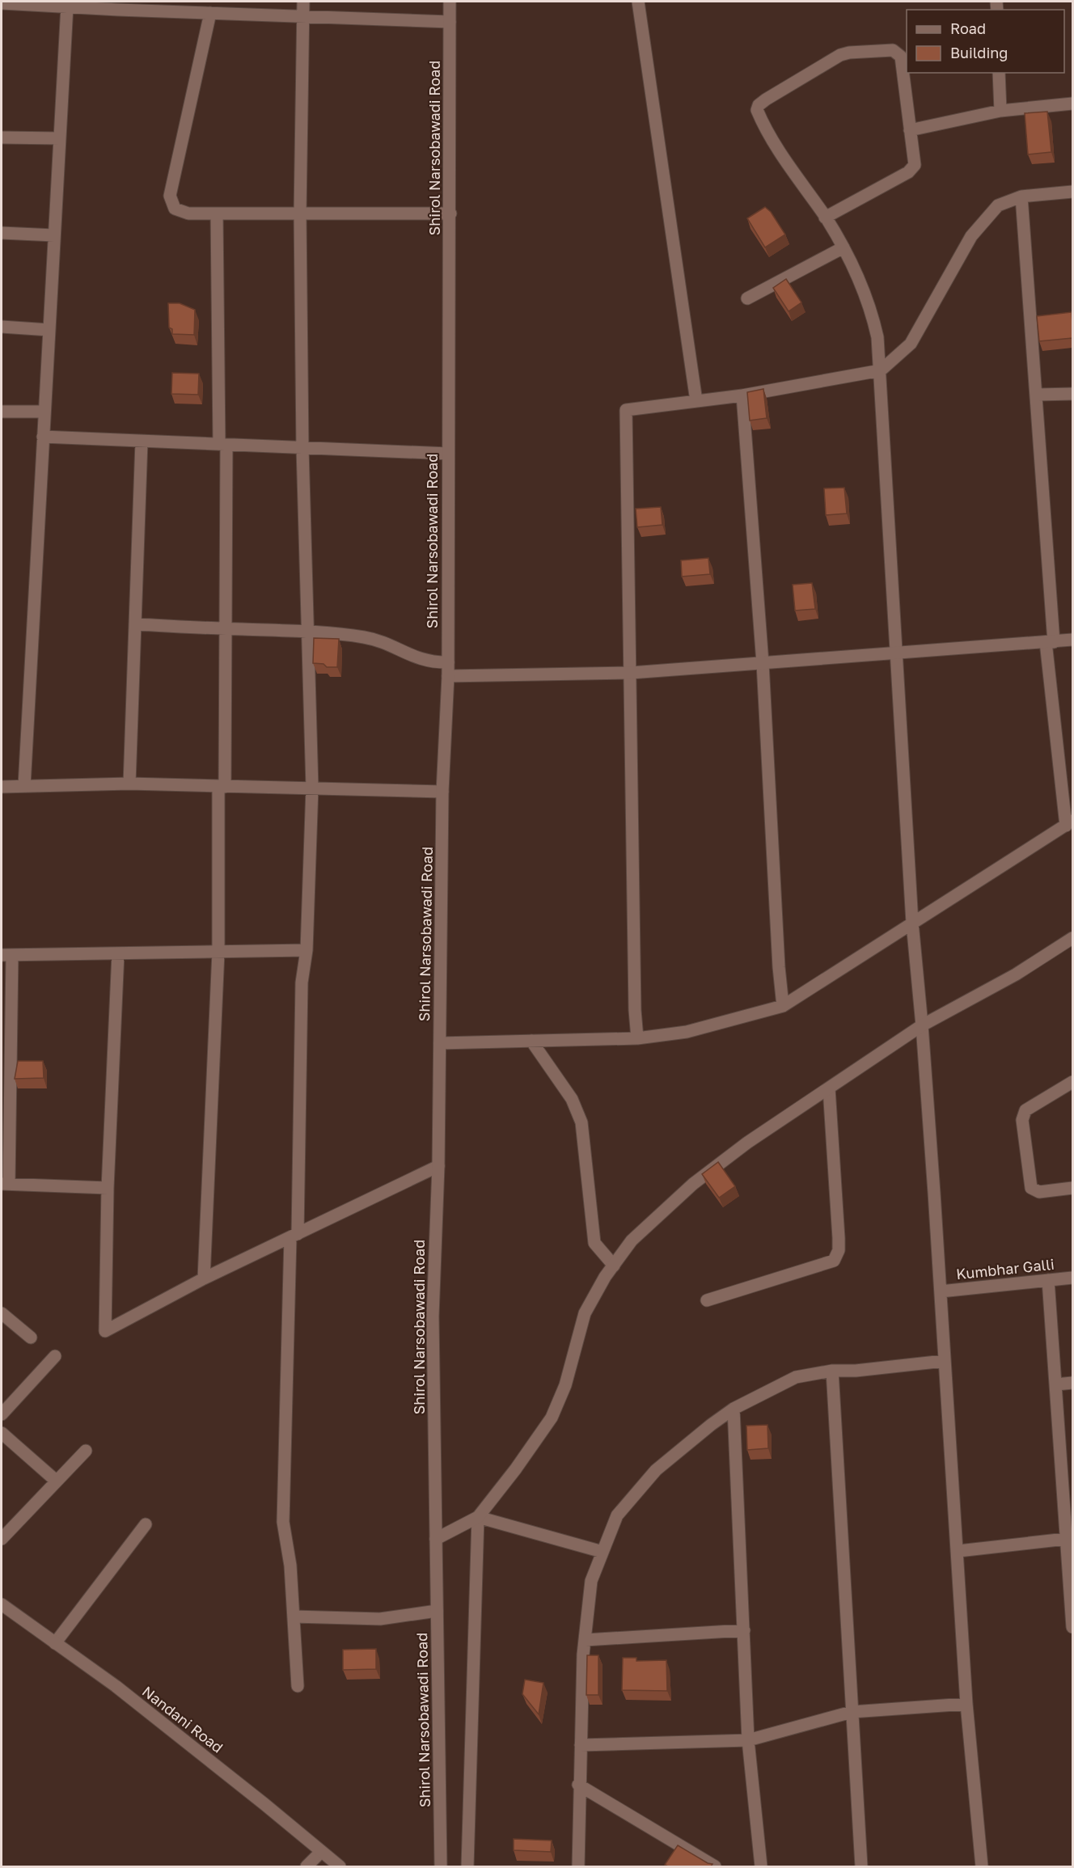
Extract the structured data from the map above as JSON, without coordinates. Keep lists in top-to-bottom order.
{
  "streets": {
    "street": ["Shirol Narsobawadi Road", "Kumbhar Galli", "Nandani Road"]
  },
  "legend": ["Road", "Building"]
}
